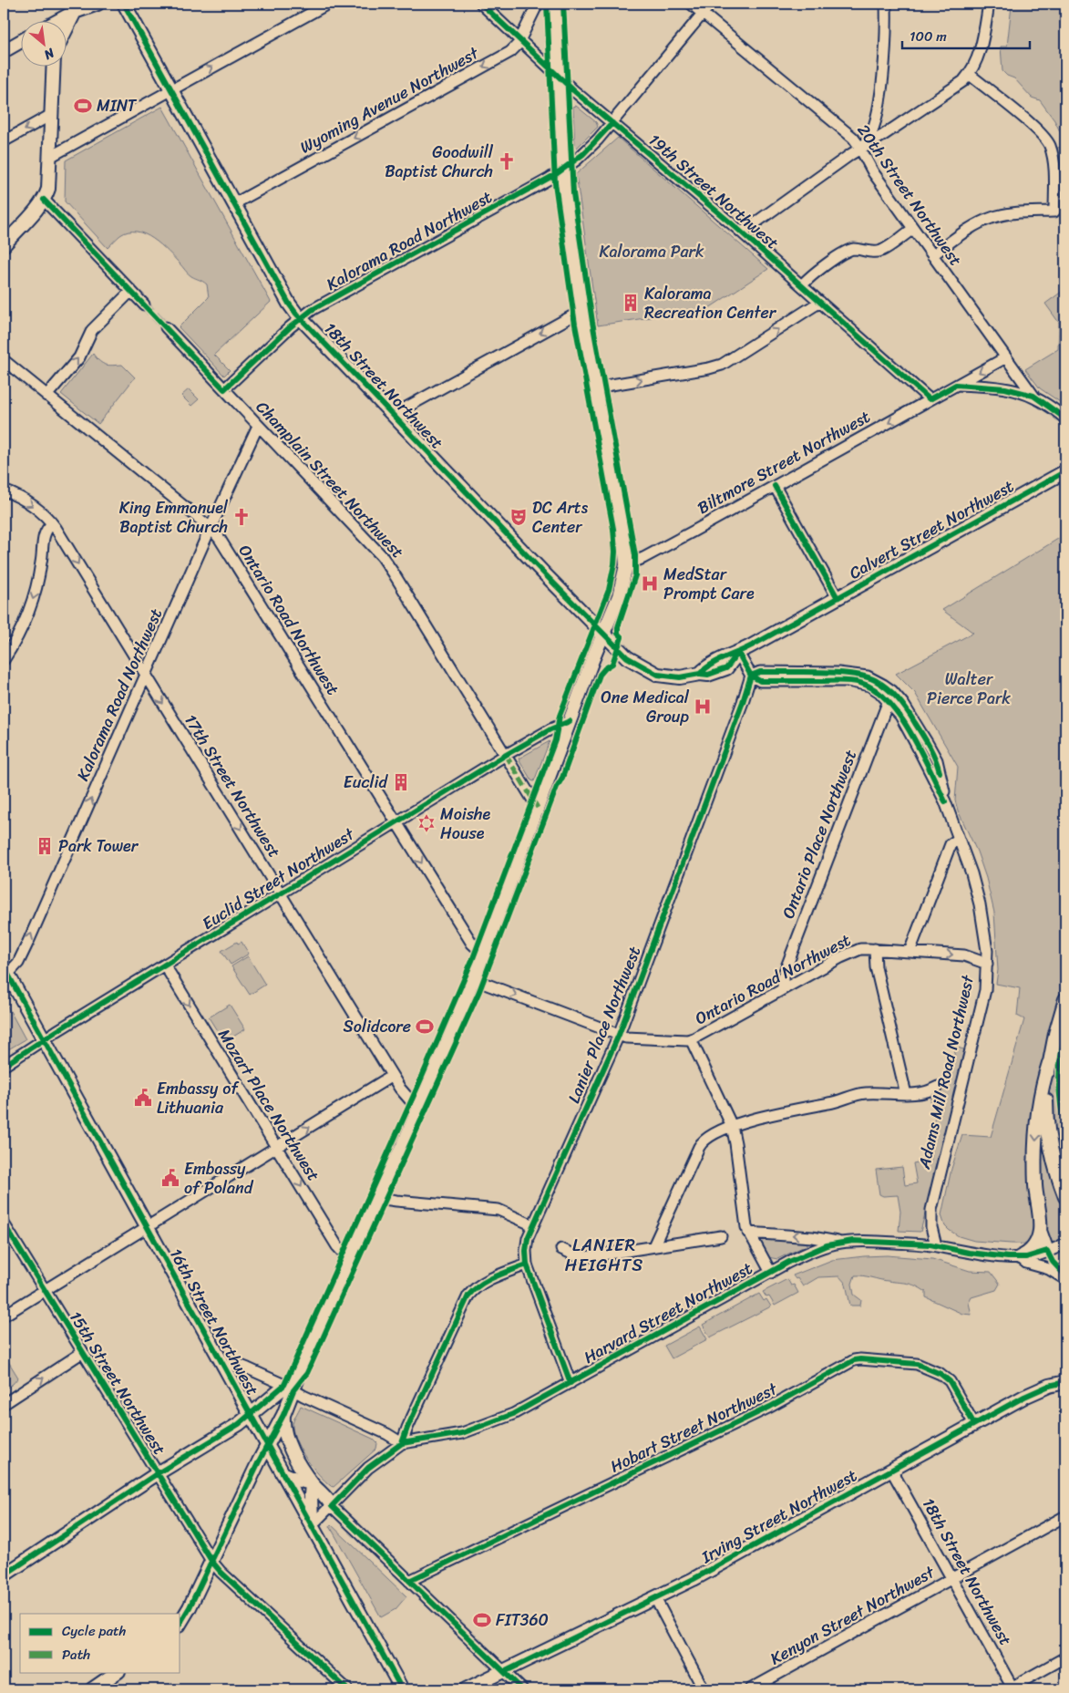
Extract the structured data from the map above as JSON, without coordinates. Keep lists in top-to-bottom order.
{
  "streets": {
    "main road": [
      "18th Street Northwest",
      "Calvert Street Northwest",
      "16th Street Northwest",
      "Irving Street Northwest"
    ],
    "street": [
      "Wyoming Avenue Northwest",
      "19th Street Northwest",
      "20th Street Northwest",
      "Kalorama Road Northwest",
      "Biltmore Street Northwest",
      "Champlain Street Northwest",
      "Ontario Road Northwest",
      "17th Street Northwest",
      "Ontario Place Northwest",
      "Euclid Street Northwest",
      "Lanier Place Northwest",
      "Adams Mill Road Northwest",
      "Mozart Place Northwest",
      "Harvard Street Northwest",
      "15th Street Northwest",
      "Hobart Street Northwest",
      "Kenyon Street Northwest"
    ]
  },
  "crossings": [
    ["Wyoming Avenue Northwest", "19th Street Northwest"],
    ["Wyoming Avenue Northwest", "18th Street Northwest"],
    ["19th Street Northwest", "Kalorama Road Northwest"],
    ["19th Street Northwest", "Biltmore Street Northwest"],
    ["20th Street Northwest", "Kalorama Road Northwest"],
    ["20th Street Northwest", "Biltmore Street Northwest"],
    ["Kalorama Road Northwest", "18th Street Northwest"],
    ["Kalorama Road Northwest", "Champlain Street Northwest"],
    ["Kalorama Road Northwest", "Ontario Road Northwest"],
    ["Kalorama Road Northwest", "17th Street Northwest"],
    ["Kalorama Road Northwest", "16th Street Northwest"],
    ["18th Street Northwest", "Irving Street Northwest"],
    ["18th Street Northwest", "Kenyon Street Northwest"],
    ["Champlain Street Northwest", "Euclid Street Northwest"],
    ["Ontario Road Northwest", "Ontario Place Northwest"],
    ["Ontario Road Northwest", "Euclid Street Northwest"],
    ["Ontario Road Northwest", "Lanier Place Northwest"],
    ["Ontario Road Northwest", "Adams Mill Road Northwest"],
    ["17th Street Northwest", "Euclid Street Northwest"],
    ["Ontario Place Northwest", "Adams Mill Road Northwest"],
    ["Euclid Street Northwest", "Mozart Place Northwest"],
    ["Euclid Street Northwest", "16th Street Northwest"],
    ["Lanier Place Northwest", "Adams Mill Road Northwest"],
    ["Lanier Place Northwest", "Harvard Street Northwest"],
    ["Adams Mill Road Northwest", "Harvard Street Northwest"],
    ["Harvard Street Northwest", "16th Street Northwest"],
    ["Hobart Street Northwest", "Irving Street Northwest"]
  ],
  "one_way": [
    "Wyoming Avenue Northwest",
    "Biltmore Street Northwest",
    "17th Street Northwest",
    "Mozart Place Northwest"
  ],
  "districts": ["LANIER HEIGHTS"],
  "parks": ["Kalorama Park", "Walter Pierce Park"],
  "places": {
    "sports": ["MINT", "Solidcore", "FIT360"],
    "church": ["Goodwill Baptist Church", "King Emmanuel Baptist Church"],
    "building": ["Kalorama Recreation Center", "Euclid", "Park Tower"],
    "theatre": ["DC Arts Center"],
    "hospital": ["MedStar Prompt Care", "One Medical Group"],
    "synagogue": ["Moishe House"],
    "public building": ["Embassy of Lithuania", "Embassy of Poland"]
  },
  "legend": ["Cycle path", "Path"],
  "scale_bar": "100 m",
  "north": "bottom right"
}
